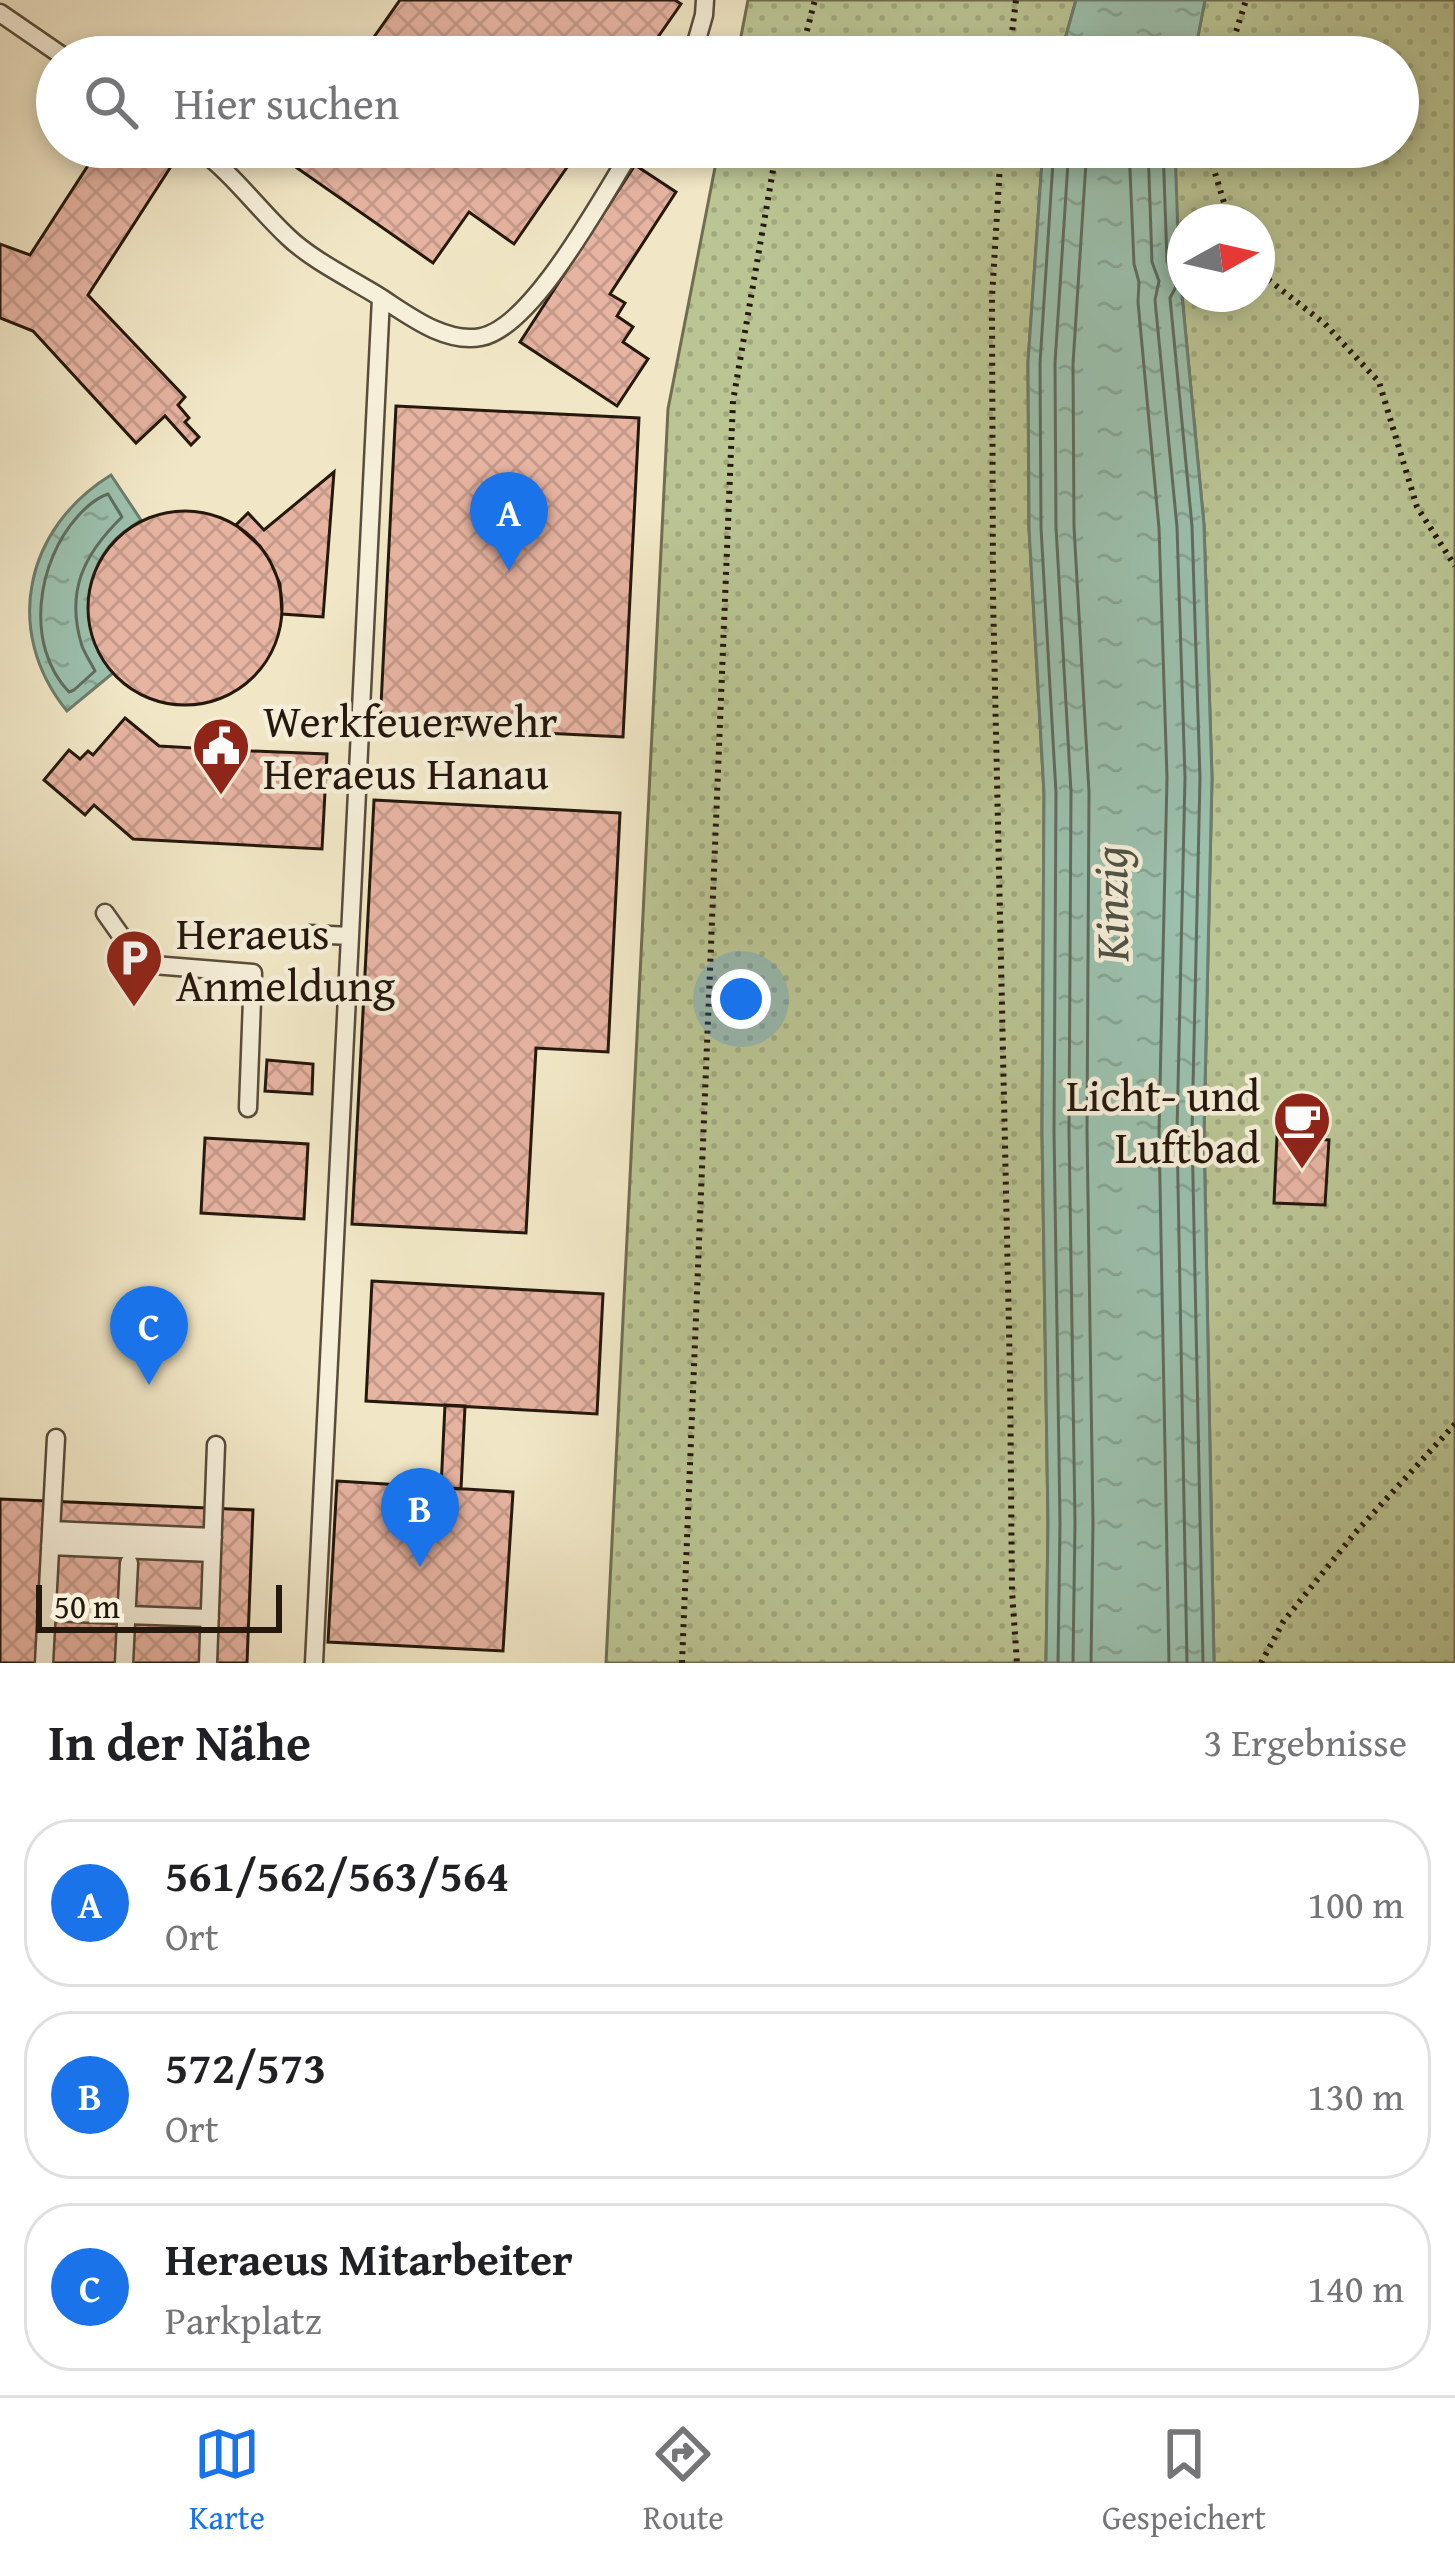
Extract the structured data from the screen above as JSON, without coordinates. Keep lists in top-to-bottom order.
{
  "water": ["Kinzig"],
  "places": {
    "public building": ["Werkfeuerwehr Heraeus Hanau"],
    "parking": ["Heraeus Anmeldung"],
    "cafe": ["Licht- und Luftbad"]
  },
  "scale_bar": "50 m",
  "north": "right",
  "page": {
    "search": "Hier suchen",
    "pins": ["A", "C", "B"],
    "scale": "50 m",
    "heading": ["In der Nähe", "3 Ergebnisse"],
    "list": [
      {
        "mark": "A",
        "name": "561/562/563/564",
        "note": "Ort",
        "value": "100 m"
      },
      {
        "mark": "B",
        "name": "572/573",
        "note": "Ort",
        "value": "130 m"
      },
      {
        "mark": "C",
        "name": "Heraeus Mitarbeiter",
        "note": "Parkplatz",
        "value": "140 m"
      }
    ],
    "nav": ["Karte", "Route", "Gespeichert"]
  }
}
